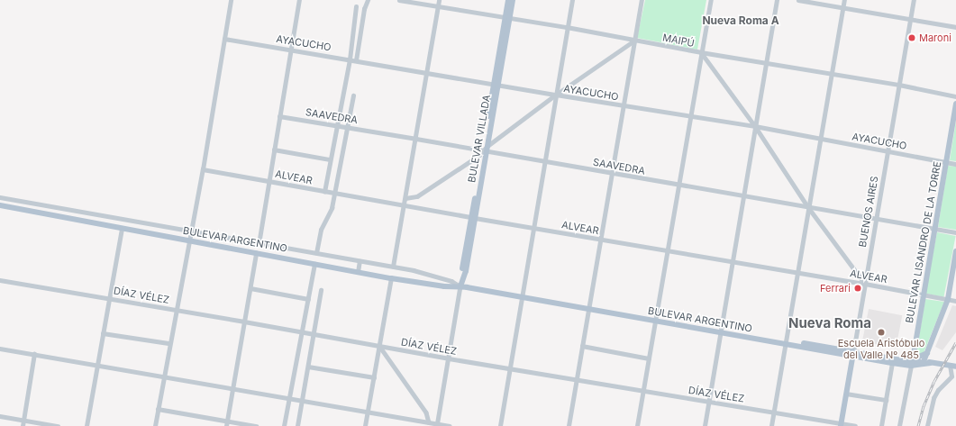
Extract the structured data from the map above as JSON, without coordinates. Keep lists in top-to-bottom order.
{
  "streets": {
    "main road": [
      "BULEVAR VILLADA",
      "BUENOS AIRES",
      "BULEVAR ARGENTINO",
      "BULEVAR LISANDRO DE LA TORRE"
    ],
    "street": [
      "MAIPÚ",
      "AYACUCHO",
      "SAAVEDRA",
      "ALVEAR",
      "DÍAZ VÉLEZ"
    ]
  },
  "crossings": [
    ["MAIPÚ", "BULEVAR VILLADA"],
    ["MAIPÚ", "BUENOS AIRES"],
    ["AYACUCHO", "BULEVAR VILLADA"],
    ["AYACUCHO", "BUENOS AIRES"],
    ["AYACUCHO", "BULEVAR LISANDRO DE LA TORRE"],
    ["SAAVEDRA", "BULEVAR VILLADA"],
    ["SAAVEDRA", "BUENOS AIRES"],
    ["SAAVEDRA", "BULEVAR LISANDRO DE LA TORRE"],
    ["BULEVAR VILLADA", "ALVEAR"],
    ["BULEVAR VILLADA", "BULEVAR ARGENTINO"],
    ["BULEVAR VILLADA", "DÍAZ VÉLEZ"],
    ["ALVEAR", "BUENOS AIRES"],
    ["ALVEAR", "BULEVAR LISANDRO DE LA TORRE"],
    ["BUENOS AIRES", "BULEVAR ARGENTINO"],
    ["BUENOS AIRES", "DÍAZ VÉLEZ"],
    ["BULEVAR ARGENTINO", "BULEVAR LISANDRO DE LA TORRE"]
  ],
  "districts": ["Nueva Roma A", "Nueva Roma"],
  "places": ["Maroni", "Ferrari", "Escuela Aristóbulo del Valle Nº 485"]
}
